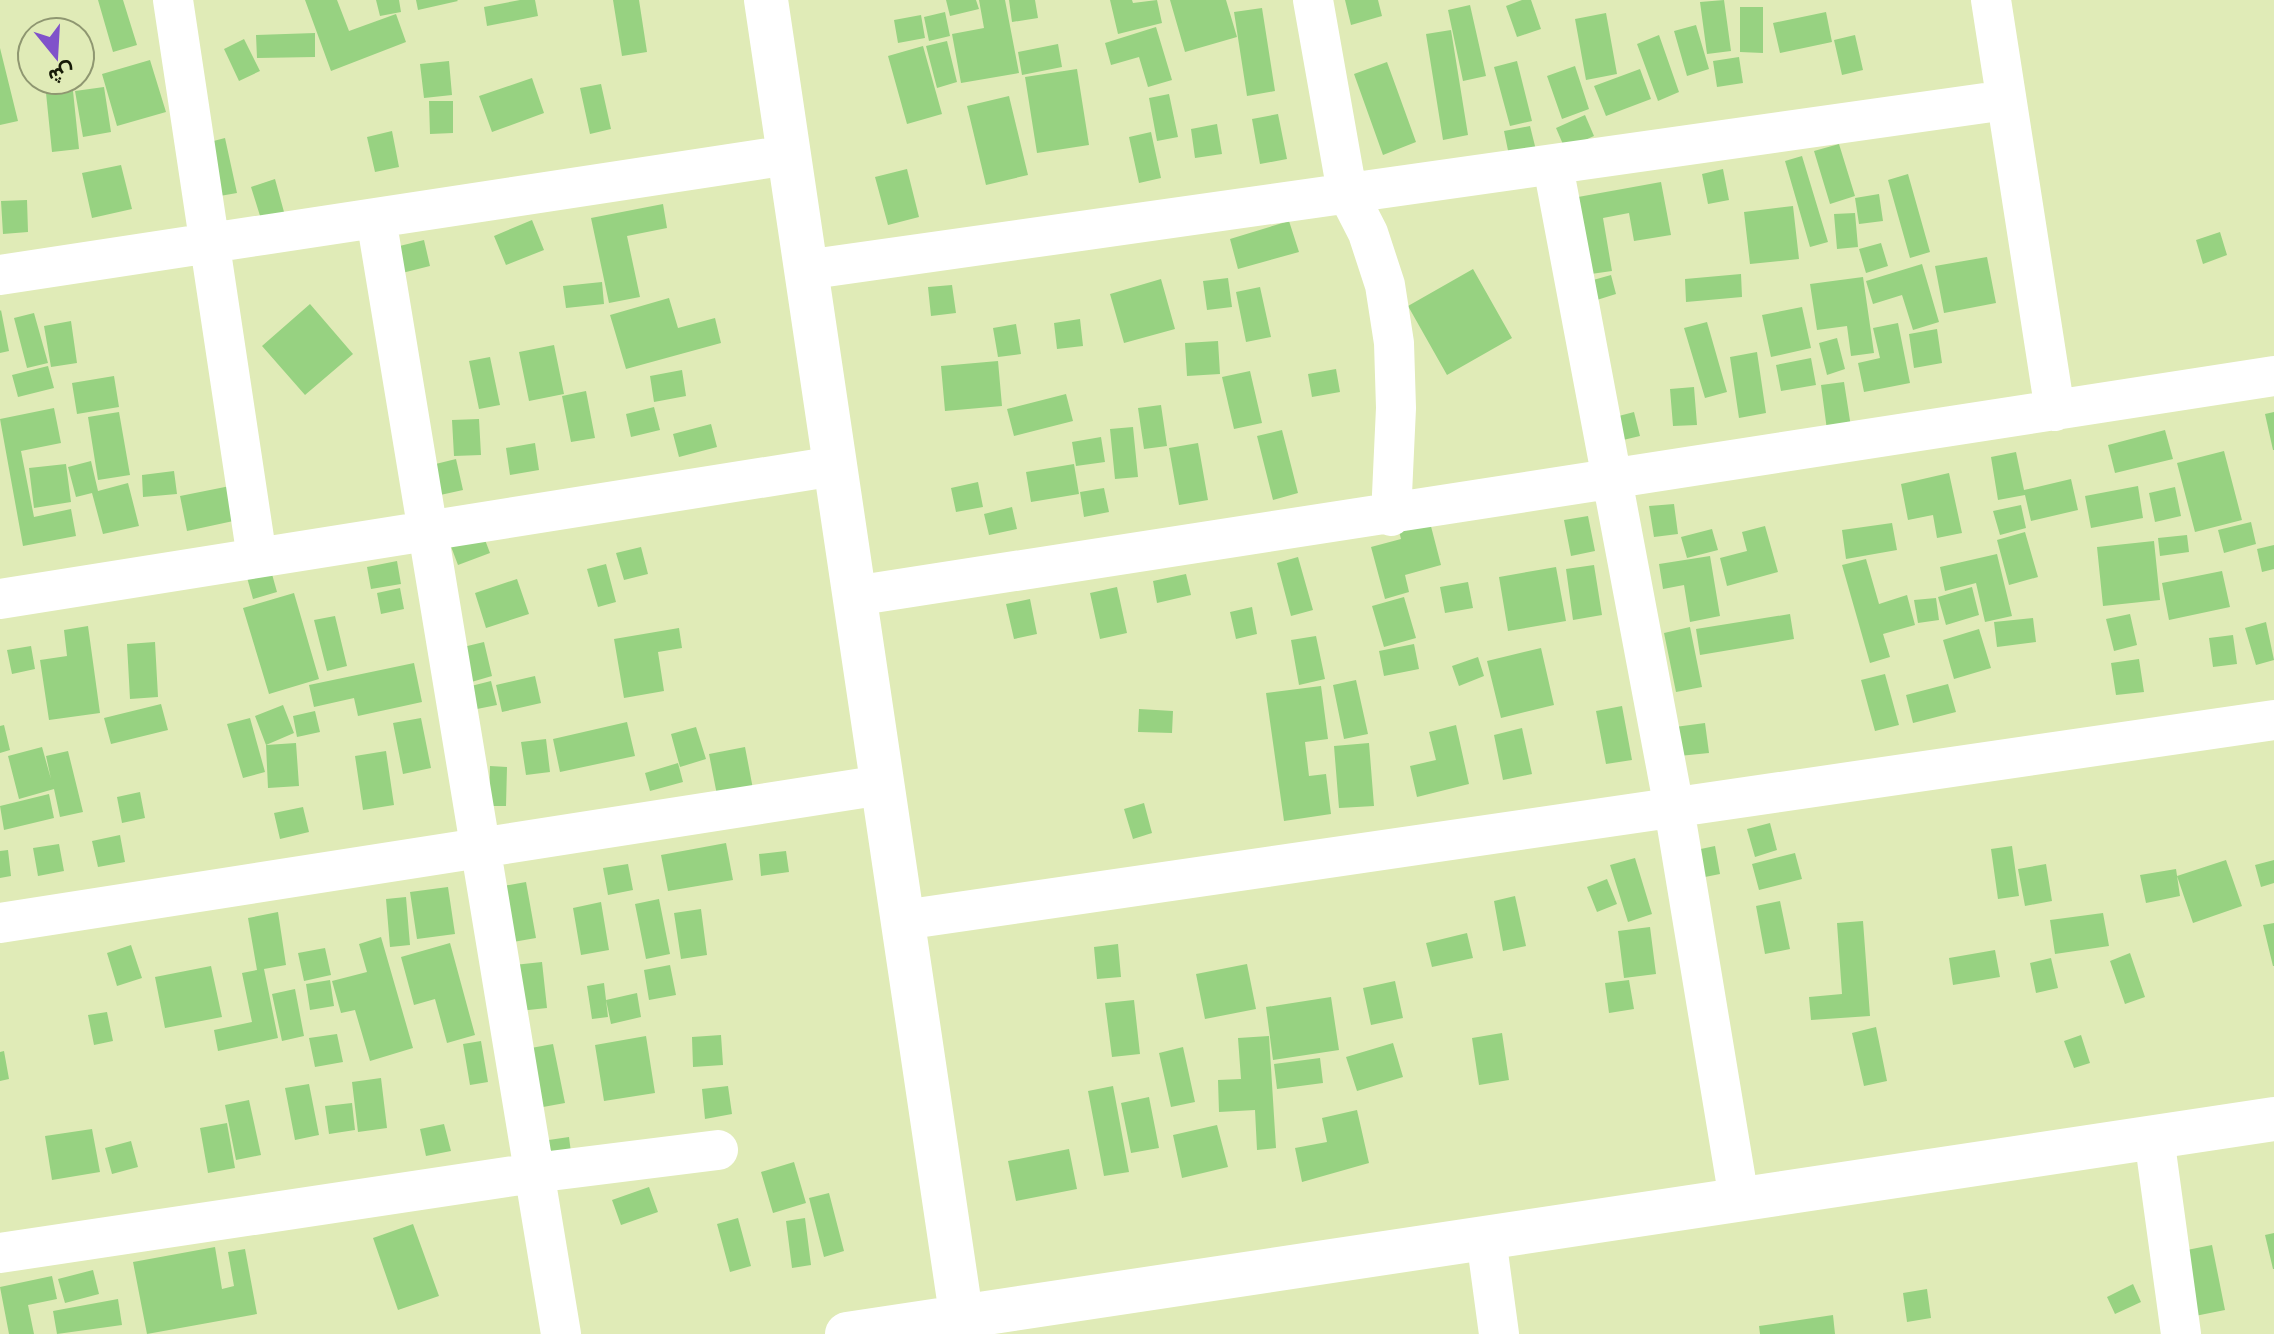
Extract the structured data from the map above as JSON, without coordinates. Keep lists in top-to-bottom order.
{
  "north": "bottom"
}
